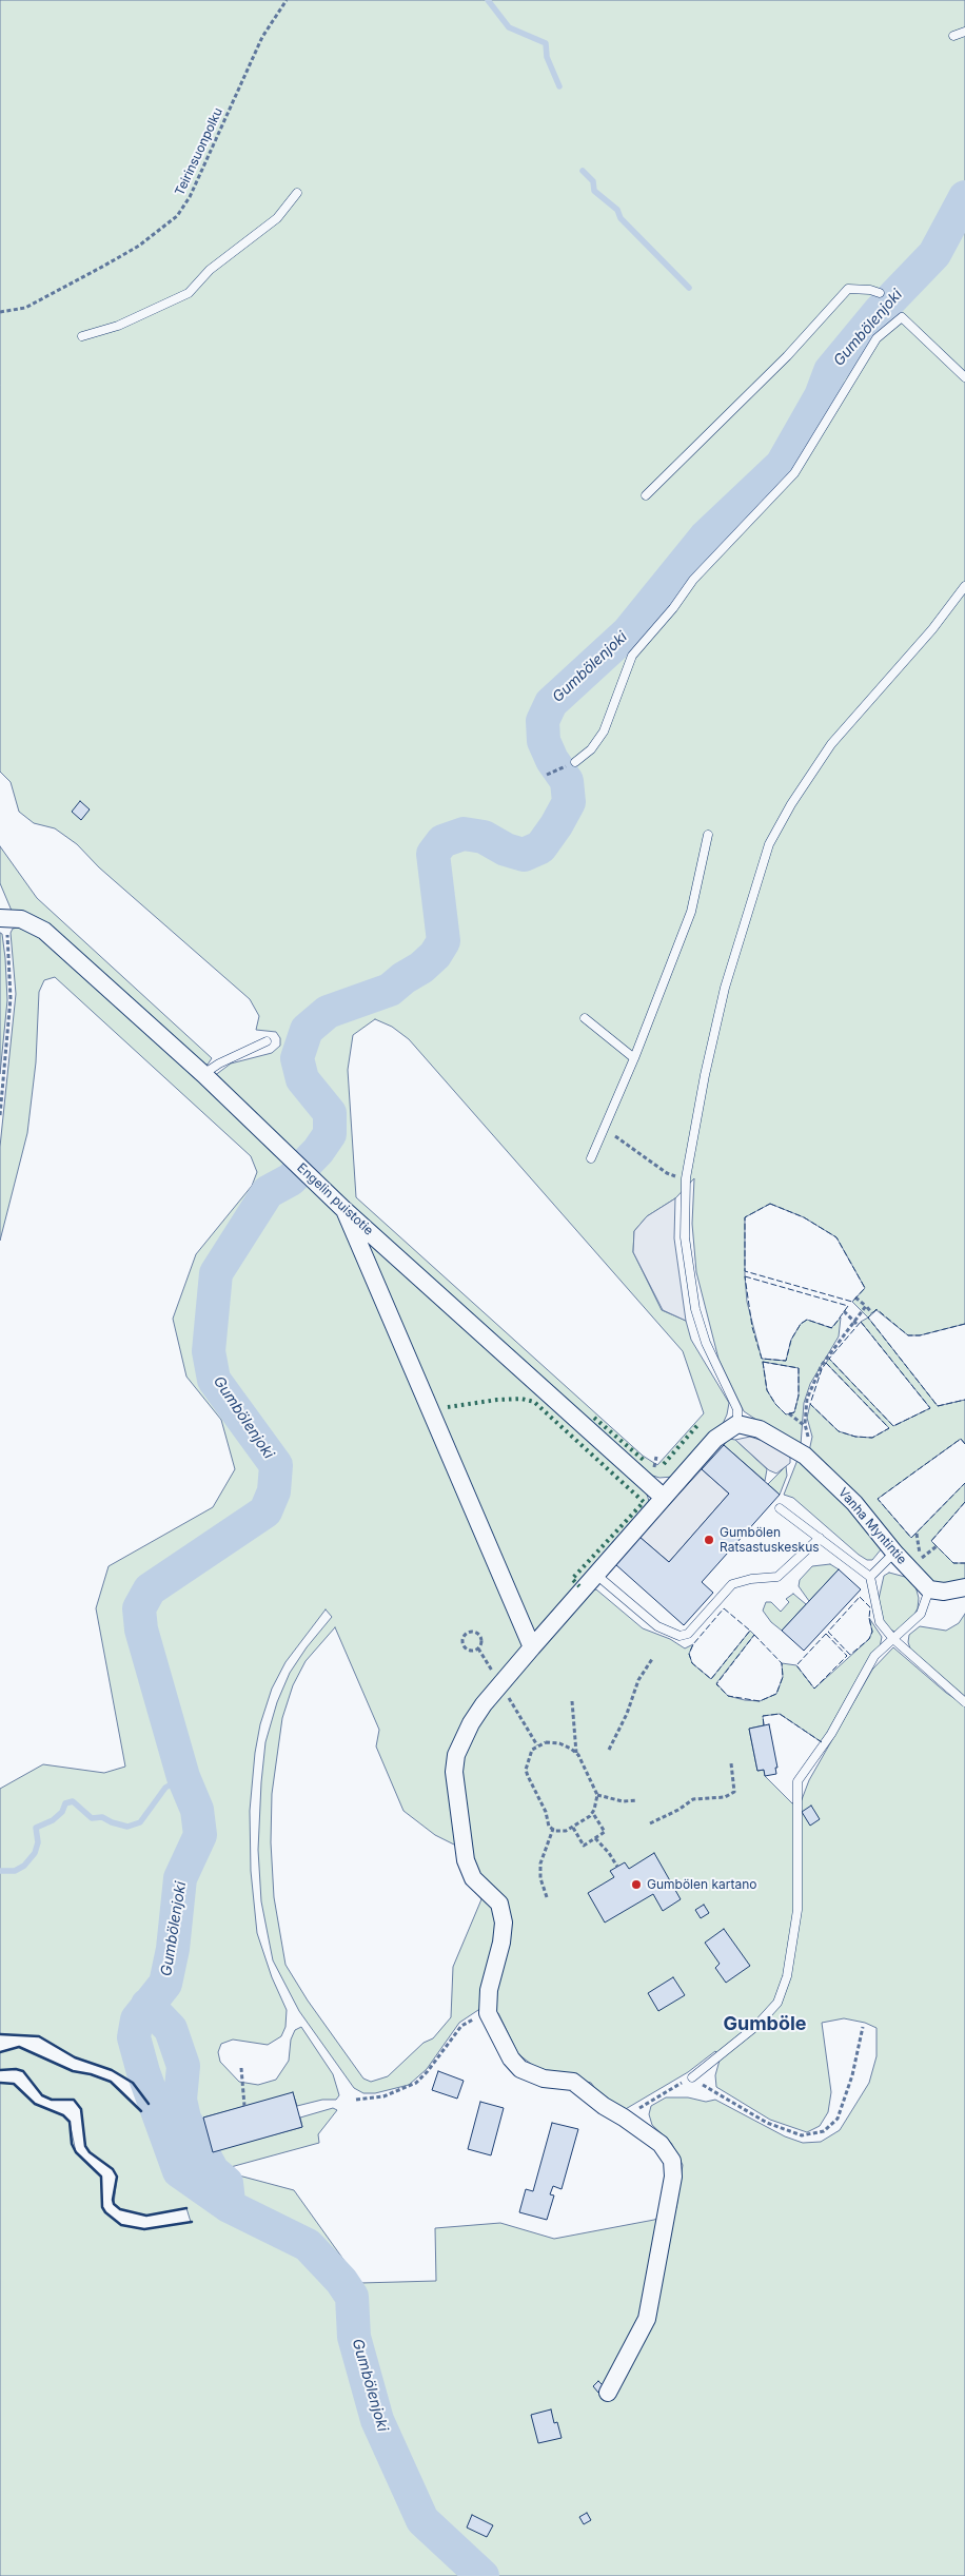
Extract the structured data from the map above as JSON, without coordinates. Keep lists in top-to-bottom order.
{
  "streets": {
    "street": ["Engelin puistotie", "Vanha Myntintie"],
    "path": ["Teirinsuonpolku"]
  },
  "districts": ["Gumböle"],
  "water": ["Gumbölenjoki"],
  "places": ["Gumbölen Ratsastuskeskus", "Gumbölen kartano"]
}
